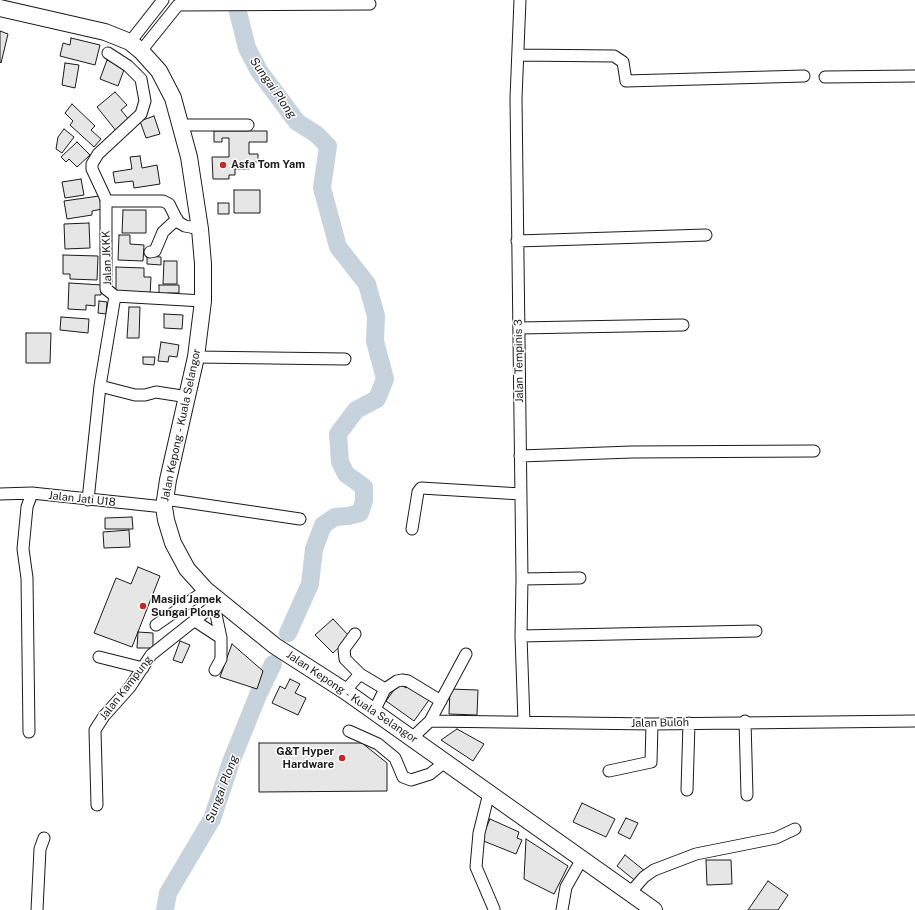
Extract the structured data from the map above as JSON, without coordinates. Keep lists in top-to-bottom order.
{
  "streets": {
    "highway": ["Jalan Kepong - Kuala Selangor"],
    "street": [
      "Jalan JKKK",
      "Jalan Tempinis 3",
      "Jalan Jati U18",
      "Jalan Kampung",
      "Jalan Buloh"
    ]
  },
  "crossings": [
    ["Jalan JKKK", "Jalan Jati U18"],
    ["Jalan Tempinis 3", "Jalan Buloh"],
    ["Jalan Kepong - Kuala Selangor", "Jalan Jati U18"],
    ["Jalan Kepong - Kuala Selangor", "Jalan Kampung"]
  ],
  "water": ["Sungai Plong"],
  "places": ["Asfa Tom Yam", "Masjid Jamek Sungai Plong", "G&T Hyper Hardware"]
}
